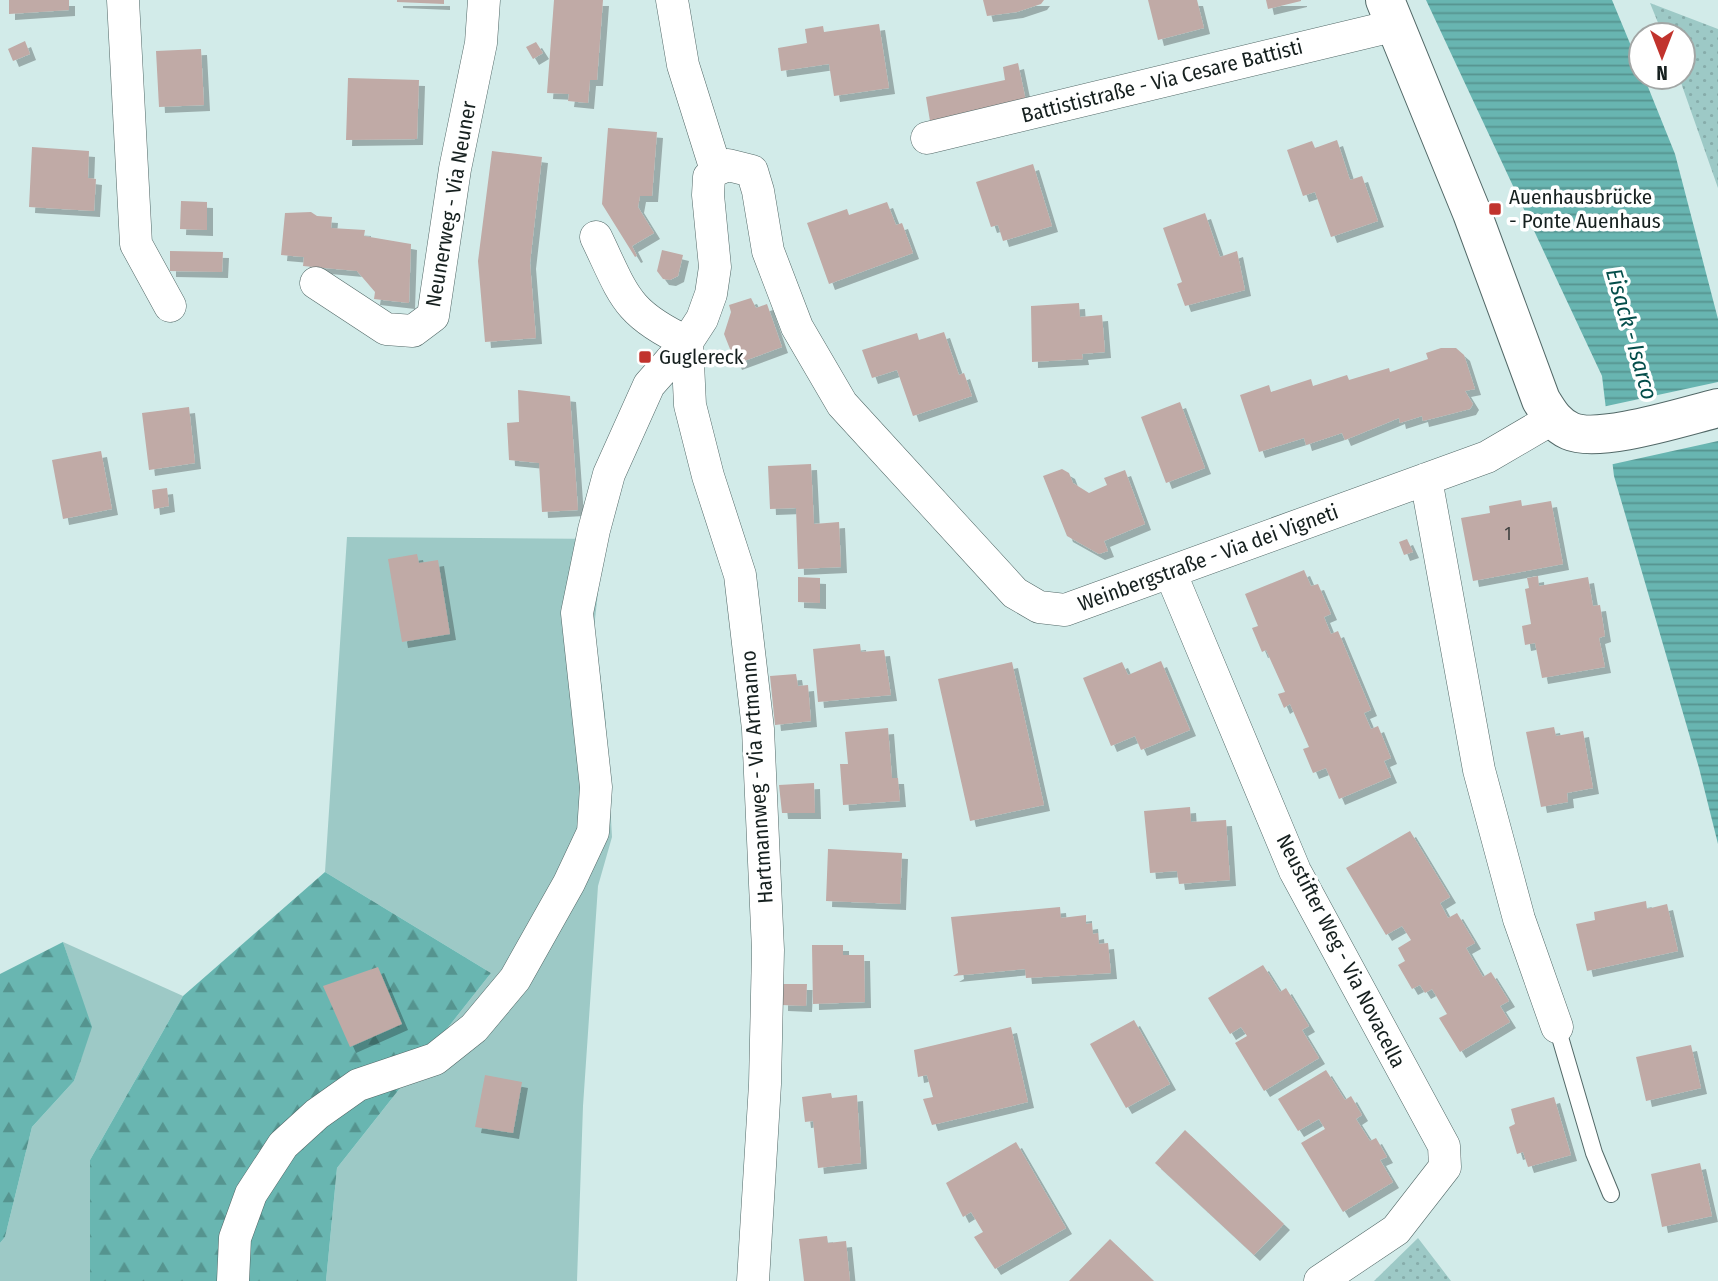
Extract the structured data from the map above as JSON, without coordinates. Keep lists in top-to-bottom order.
{
  "streets": {
    "street": [
      "Battististraße - Via Cesare Battisti",
      "Neunerweg - Via Neuner",
      "Weinbergstraße - Via dei Vigneti",
      "Hartmannweg - Via Artmanno",
      "Neustifter Weg - Via Novacella"
    ]
  },
  "crossings": [
    ["Battististraße - Via Cesare Battisti", "Weinbergstraße - Via dei Vigneti"],
    ["Weinbergstraße - Via dei Vigneti", "Neustifter Weg - Via Novacella"]
  ],
  "water": ["Eisack - Isarco"],
  "places": {
    "transit": ["Auenhausbrücke - Ponte Auenhaus", "Guglereck"]
  },
  "house_numbers": ["1"],
  "north": "bottom"
}
